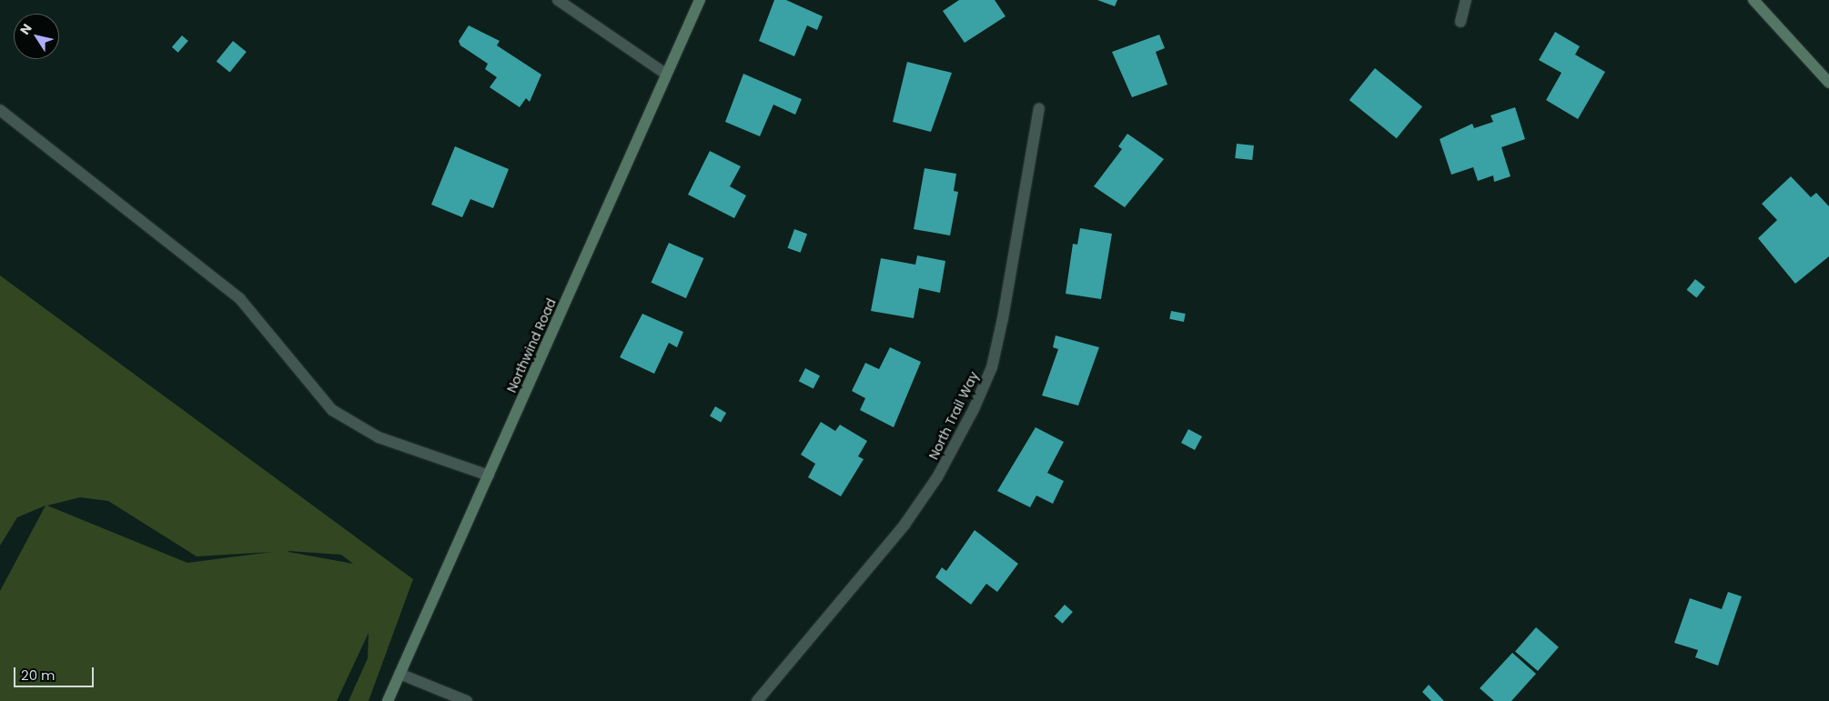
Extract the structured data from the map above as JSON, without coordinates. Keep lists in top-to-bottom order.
{
  "streets": {
    "street": ["Northwind Road", "North Trail Way"]
  },
  "scale_bar": "20 m",
  "north": "top left"
}
